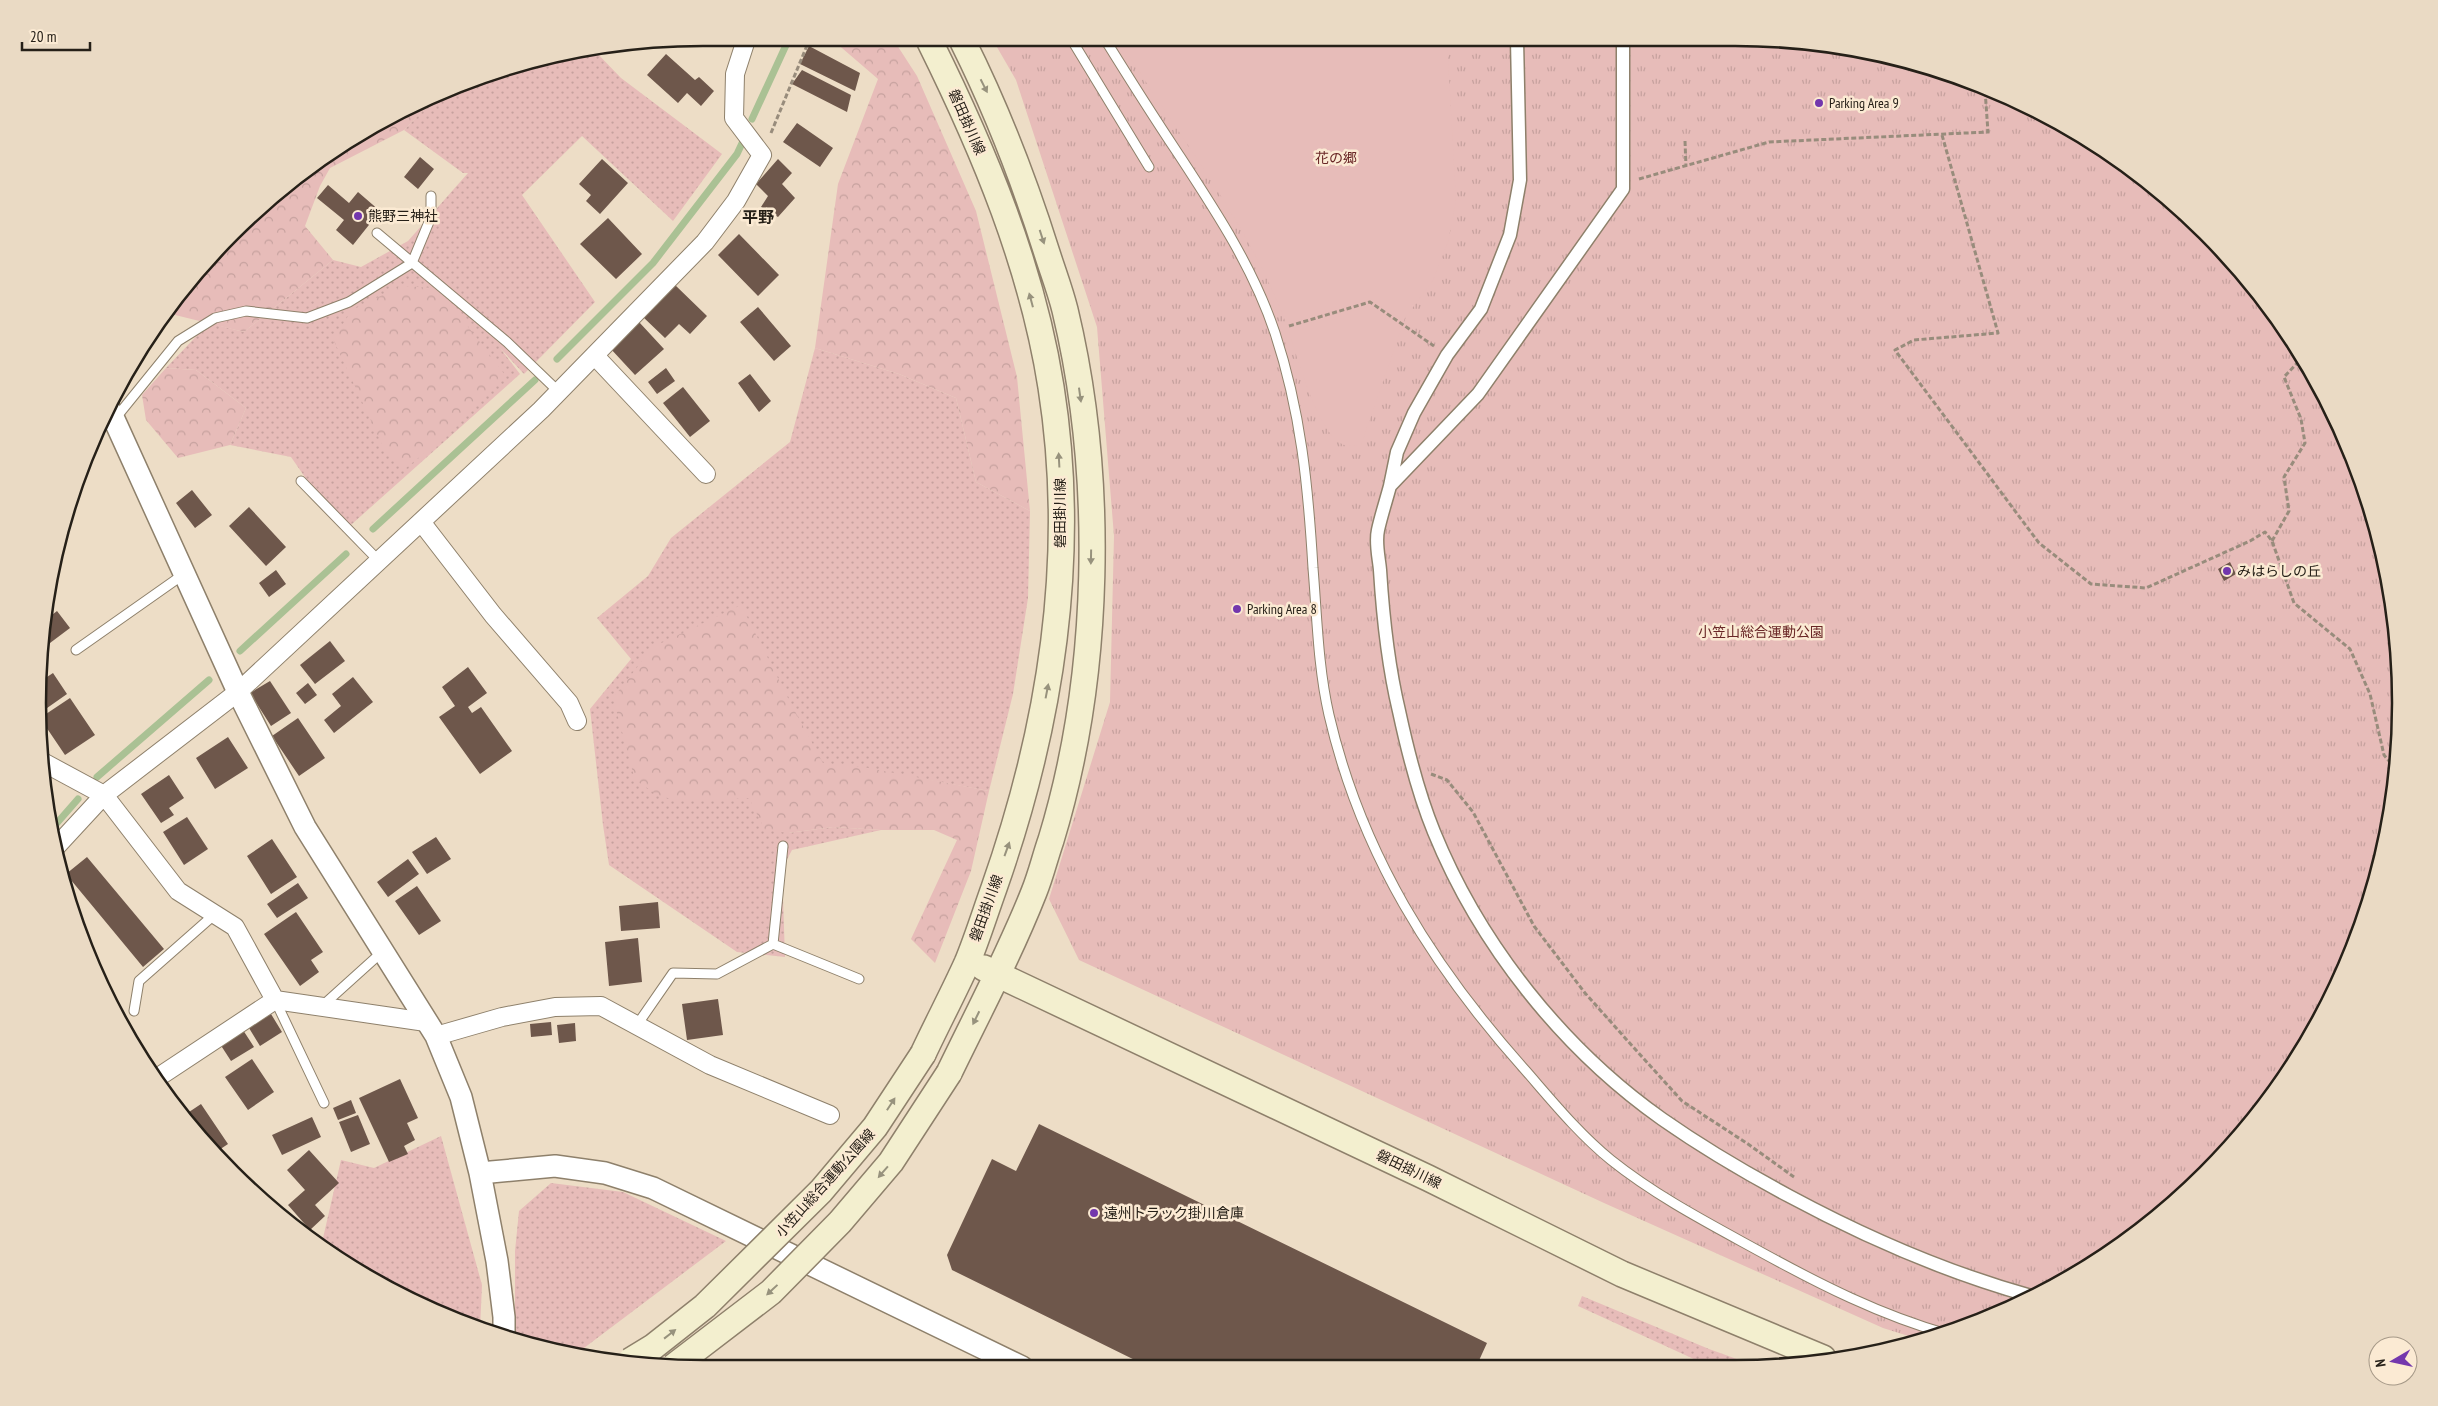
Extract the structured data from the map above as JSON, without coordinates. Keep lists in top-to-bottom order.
{
  "streets": {
    "main road": ["磐田掛川線", "小笠山総合運動公園線"]
  },
  "crossings": [
    ["磐田掛川線", "小笠山総合運動公園線"]
  ],
  "districts": ["平野"],
  "parks": ["花の郷", "小笠山総合運動公園"],
  "places": [
    "Parking Area 9",
    "熊野三神社",
    "みはらしの丘",
    "Parking Area 8",
    "遠州トラック掛川倉庫"
  ],
  "scale_bar": "20 m",
  "north": "left"
}
